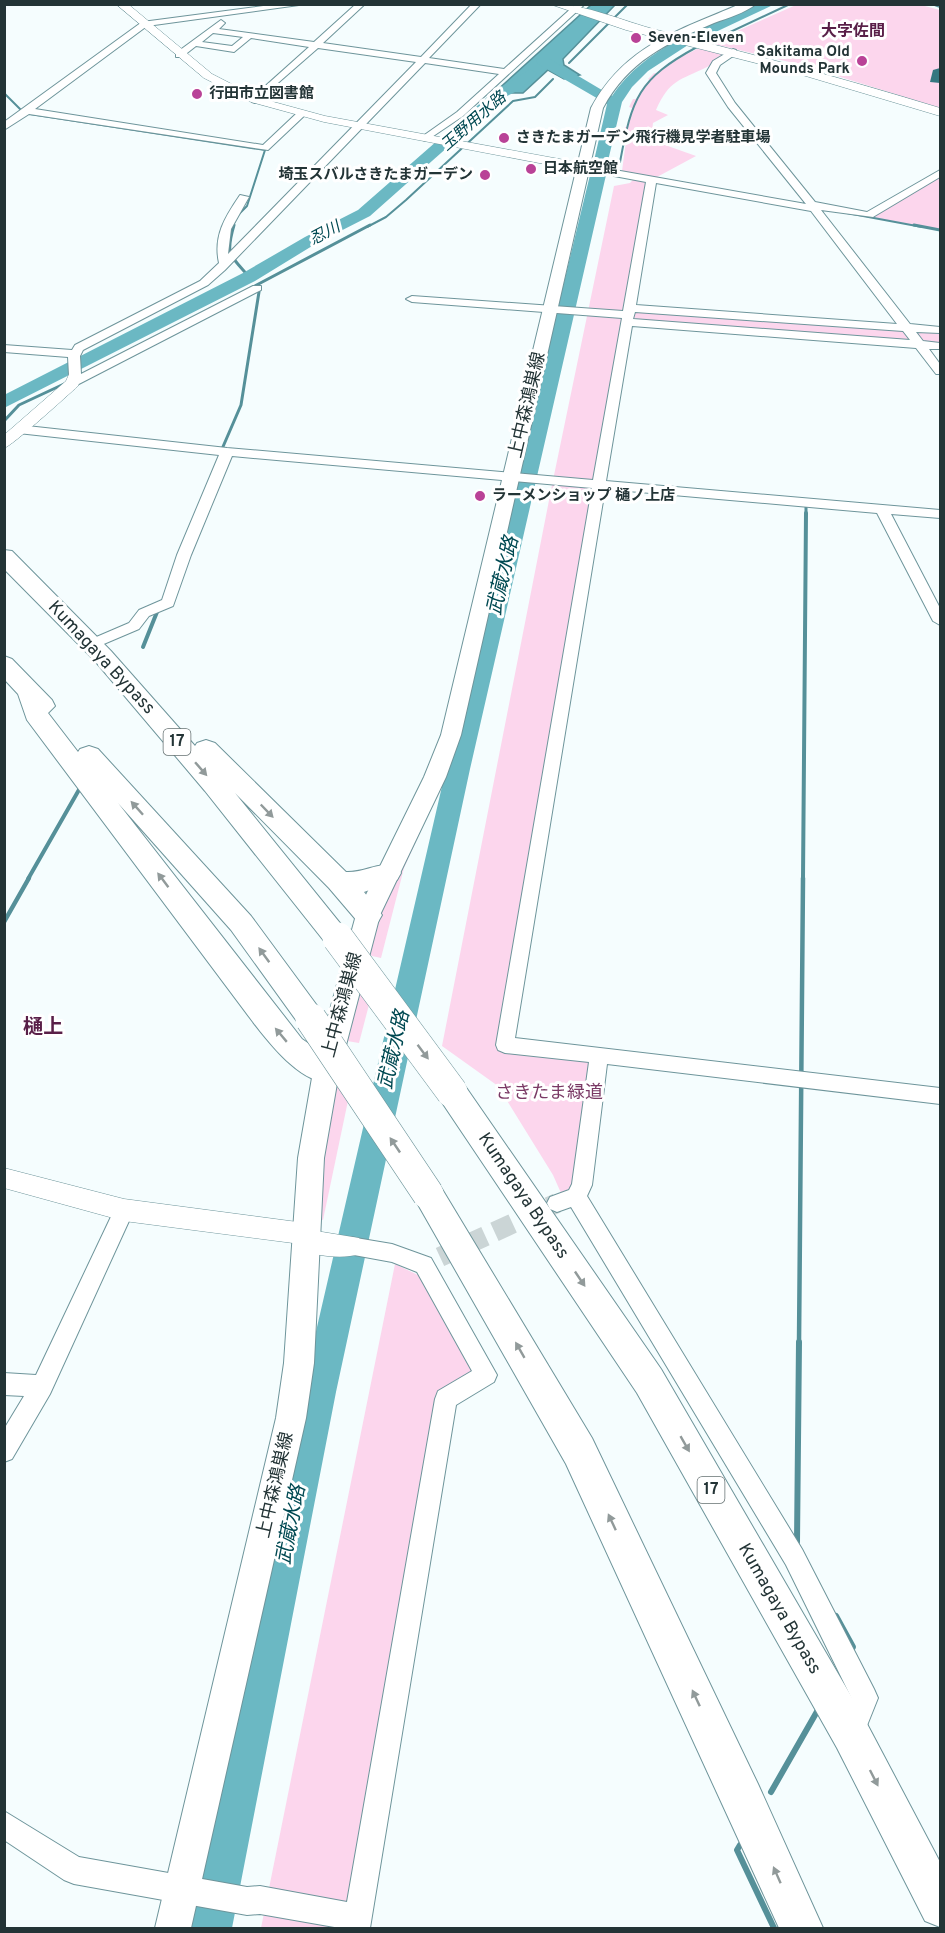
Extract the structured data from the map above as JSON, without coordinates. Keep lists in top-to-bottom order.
{
  "streets": {
    "highway": ["Kumagaya Bypass", "17"],
    "main road": ["上中森鴻巣線"]
  },
  "crossings": [
    ["上中森鴻巣線", "17"],
    ["Kumagaya Bypass", "17"]
  ],
  "districts": ["大字佐間", "樋上"],
  "water": ["玉野用水路", "忍川", "武蔵水路"],
  "parks": ["さきたま緑道"],
  "places": [
    "Seven-Eleven",
    "Sakitama Old Mounds Park",
    "行田市立図書館",
    "さきたまガーデン飛行機見学者駐車場",
    "日本航空館",
    "埼玉スバルさきたまガーデン",
    "ラーメンショップ 樋ノ上店"
  ]
}
